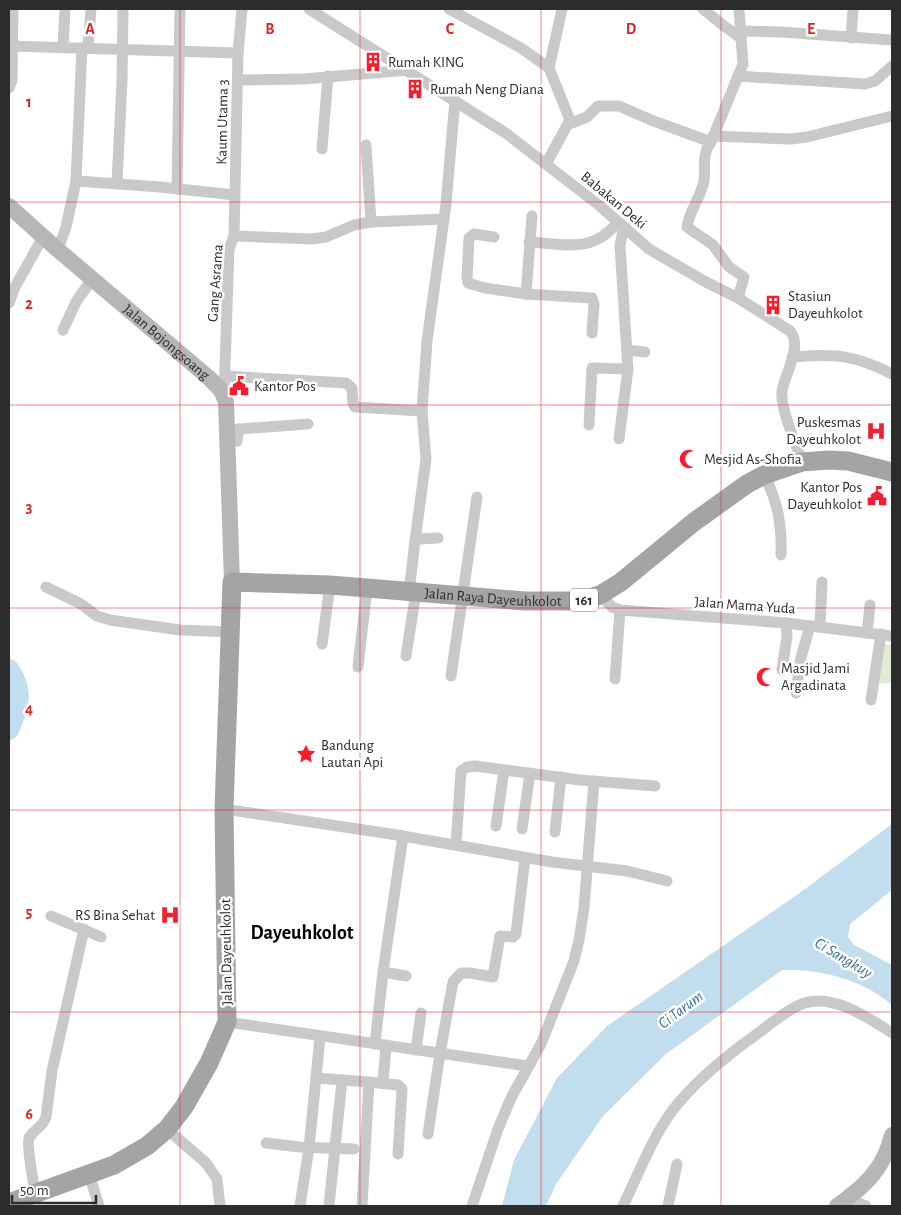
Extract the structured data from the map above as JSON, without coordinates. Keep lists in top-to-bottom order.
{
  "streets": {
    "main road": [
      "Jalan Bojongsoang",
      "Jalan Raya Dayeuhkolot",
      "161",
      "Jalan Dayeuhkolot"
    ],
    "street": [
      "Kaum Utama 3",
      "Babakan Deki",
      "Gang Asrama",
      "Jalan Mama Yuda"
    ]
  },
  "crossings": [
    ["Kaum Utama 3", "Gang Asrama"],
    ["Babakan Deki", "Jalan Raya Dayeuhkolot"],
    ["Gang Asrama", "Jalan Bojongsoang"],
    ["Jalan Raya Dayeuhkolot", "Jalan Dayeuhkolot"]
  ],
  "districts": ["Dayeuhkolot"],
  "water": ["Ci Sangkuy", "Ci Tarum"],
  "places": {
    "building": ["Rumah KING", "Rumah Neng Diana", "Stasiun Dayeuhkolot"],
    "public building": ["Kantor Pos", "Kantor Pos Dayeuhkolot"],
    "hospital": ["Puskesmas Dayeuhkolot", "RS Bina Sehat"],
    "mosque": ["Mesjid As-Shofia", "Masjid Jami Argadinata"],
    "place": ["Bandung Lautan Api"]
  },
  "scale_bar": "50 m",
  "grid": {
    "columns": [
      "A",
      "B",
      "C",
      "D",
      "E"
    ],
    "rows": [
      "1",
      "2",
      "3",
      "4",
      "5",
      "6"
    ]
  }
}
